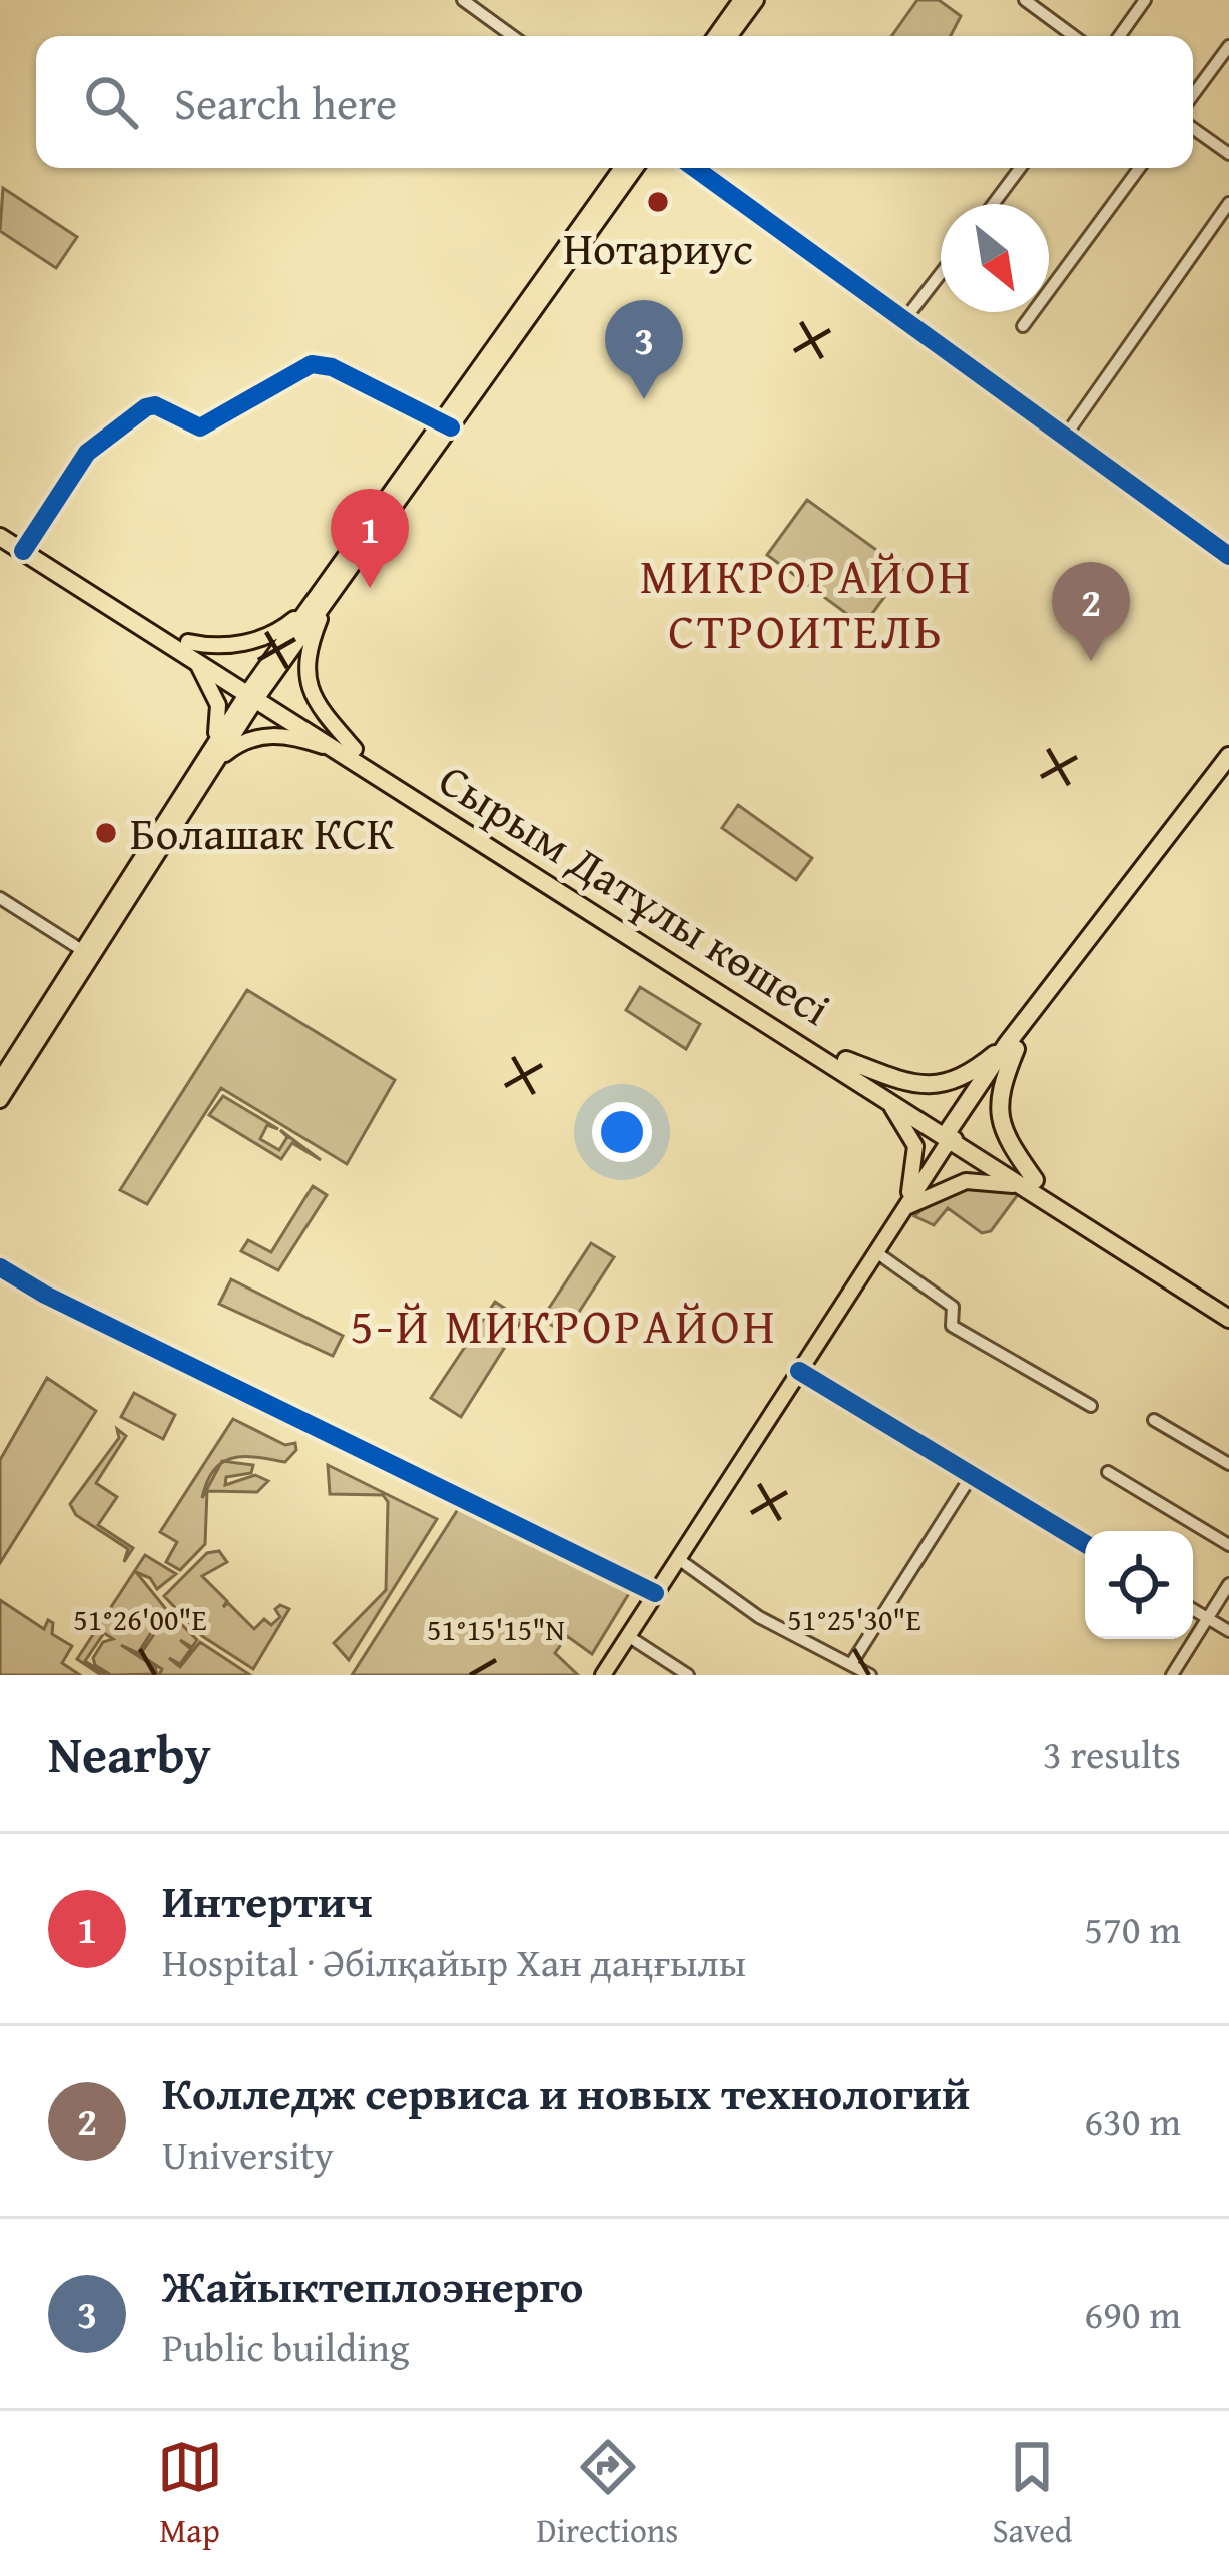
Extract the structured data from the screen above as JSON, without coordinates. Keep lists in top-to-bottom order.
{
  "streets": {
    "highway": ["Сырым Датұлы көшесі"]
  },
  "districts": ["МИКРОРАЙОН СТРОИТЕЛЬ", "5-Й МИКРОРАЙОН"],
  "places": ["Нотариус", "Болашак КСК"],
  "north": "bottom right",
  "page": {
    "search": "Search here",
    "pins": ["3", "1", "2"],
    "heading": ["Nearby", "3 results"],
    "list": [
      {
        "mark": "1",
        "name": "Интертич",
        "note": "Hospital · Әбілқайыр Хан даңғылы",
        "value": "570 m"
      },
      {
        "mark": "2",
        "name": "Колледж сервиса и новых технологий",
        "note": "University",
        "value": "630 m"
      },
      {
        "mark": "3",
        "name": "Жайыктеплоэнерго",
        "note": "Public building",
        "value": "690 m"
      }
    ],
    "nav": ["Map", "Directions", "Saved"]
  },
  "coordinates": ["51°26'00\"E", "51°25'30\"E", "51°15'15\"N"]
}
